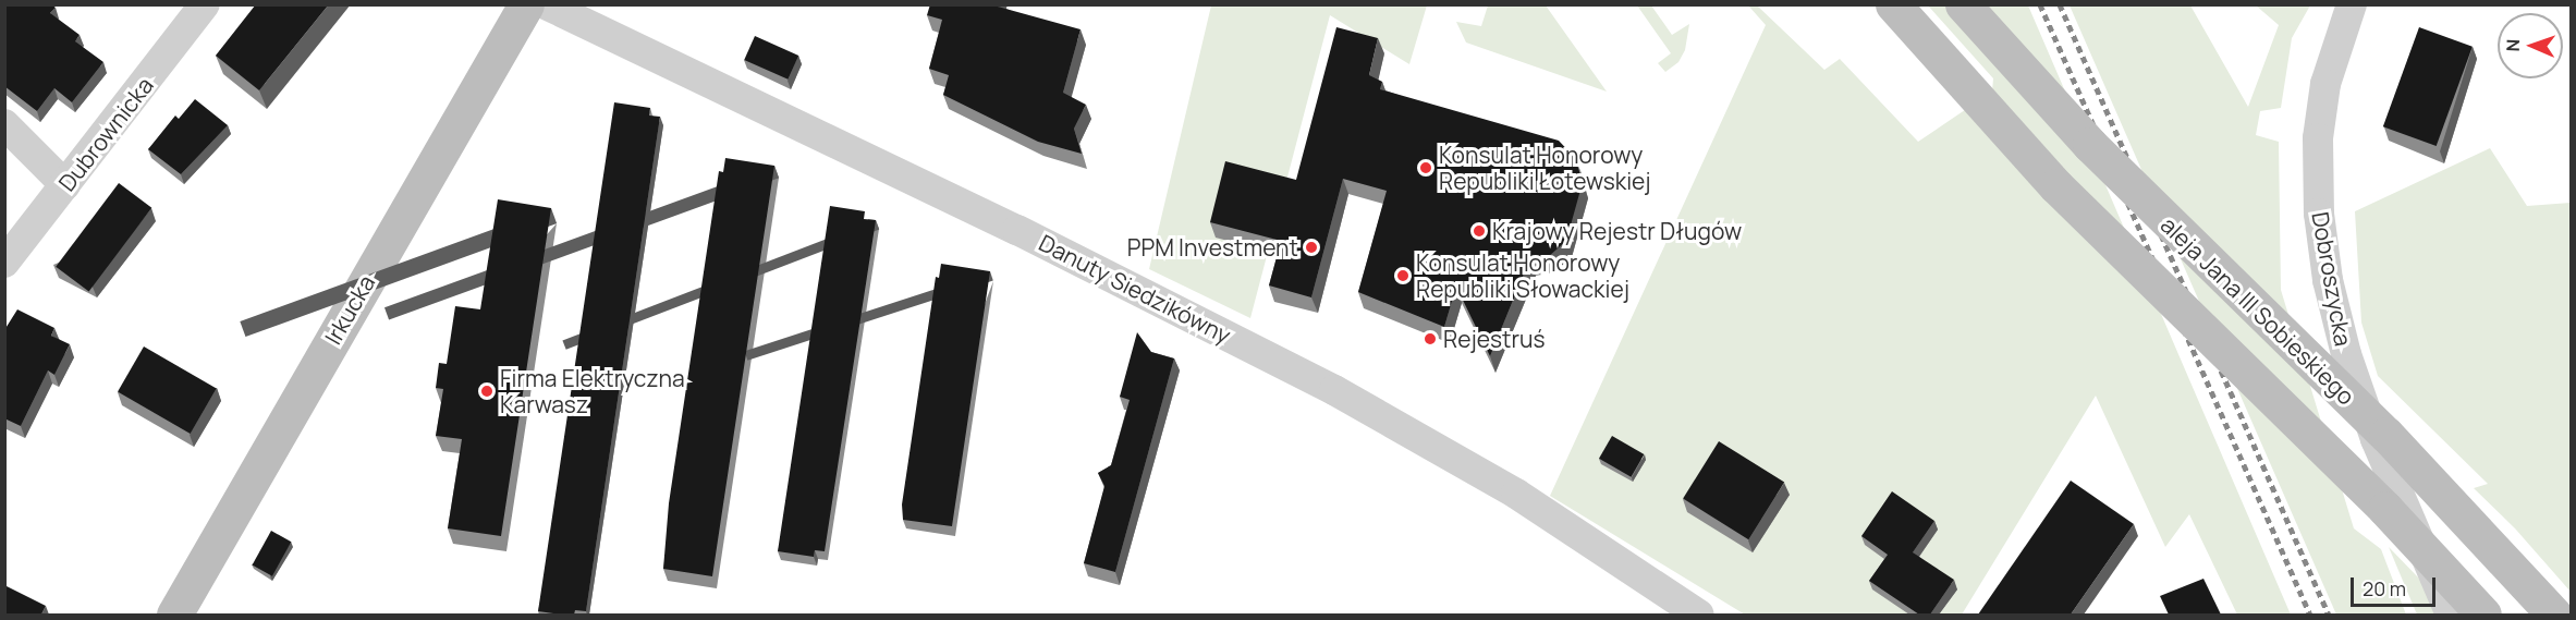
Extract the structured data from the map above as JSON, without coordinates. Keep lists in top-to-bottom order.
{
  "streets": {
    "main road": ["Irkucka", "aleja Jana III Sobieskiego"],
    "street": ["Dubrownicka", "Dobroszycka", "Danuty Siedzikówny"]
  },
  "places": [
    "Konsulat Honorowy Republiki Łotewskiej",
    "Krajowy Rejestr Długów",
    "PPM Investment",
    "Konsulat Honorowy Republiki Słowackiej",
    "Rejestruś",
    "Firma Elektryczna Karwasz"
  ],
  "scale_bar": "20 m",
  "north": "left"
}
